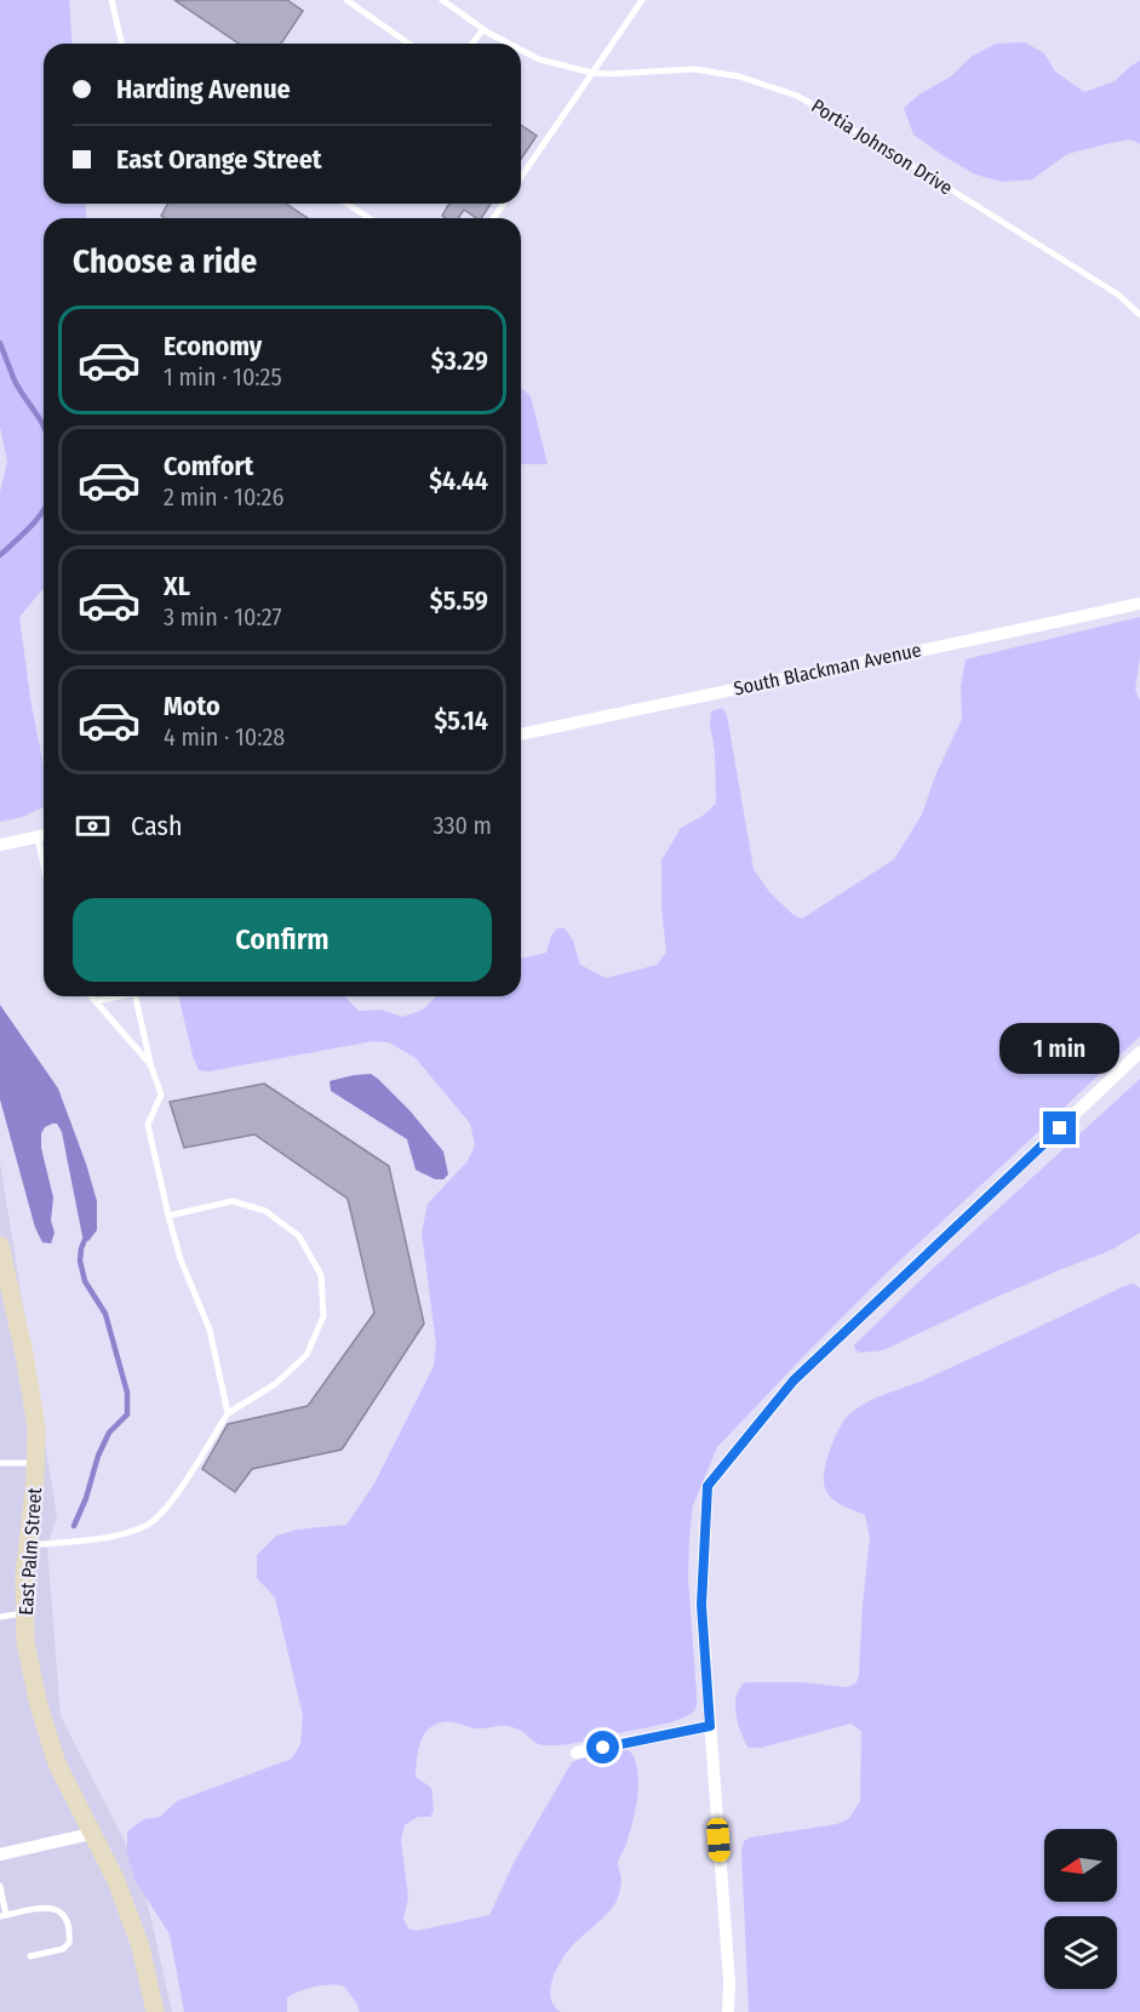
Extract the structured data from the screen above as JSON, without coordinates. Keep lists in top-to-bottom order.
{
  "streets": {
    "street": ["South Blackman Avenue", "East Palm Street"],
    "lane": ["Portia Johnson Drive"]
  },
  "north": "left",
  "page": {
    "banner": ["Harding Avenue", "East Orange Street"],
    "heading": "Choose a ride",
    "list": [
      {
        "name": "Economy",
        "note": "1 min · 10:25",
        "value": "$3.29"
      },
      {
        "name": "Comfort",
        "note": "2 min · 10:26",
        "value": "$4.44"
      },
      {
        "name": "XL",
        "note": "3 min · 10:27",
        "value": "$5.59"
      },
      {
        "name": "Moto",
        "note": "4 min · 10:28",
        "value": "$5.14"
      }
    ],
    "pay": ["Cash", "330 m"],
    "buttons": "Confirm",
    "bubble": "1 min"
  }
}
